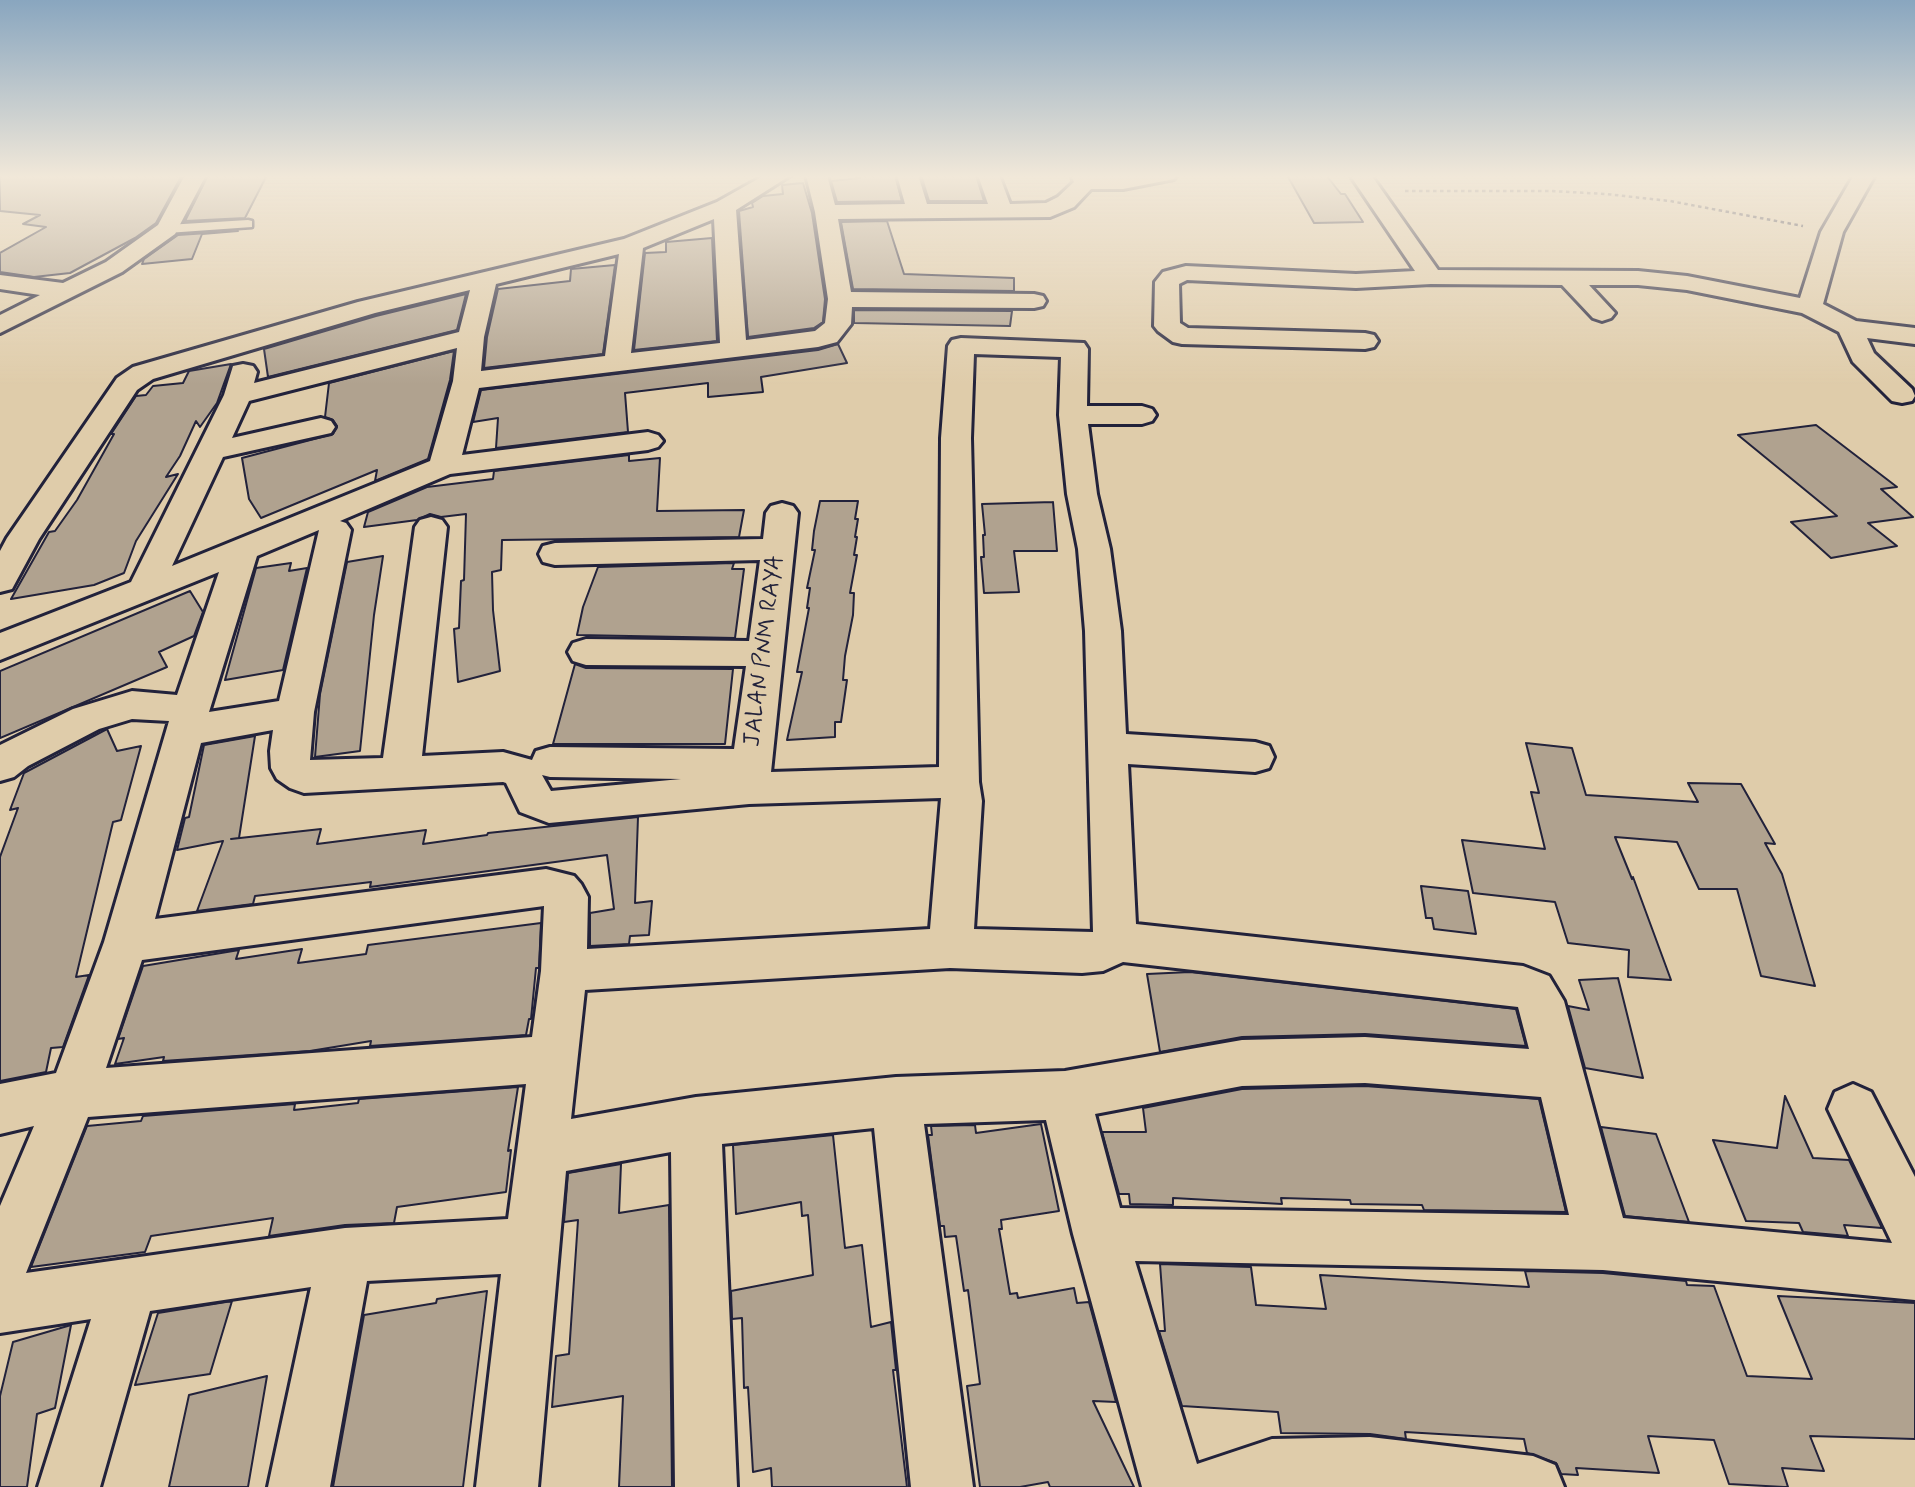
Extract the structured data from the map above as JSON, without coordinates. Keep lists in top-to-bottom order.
{
  "streets": {
    "street": ["JALAN PNM RAYA"]
  }
}
